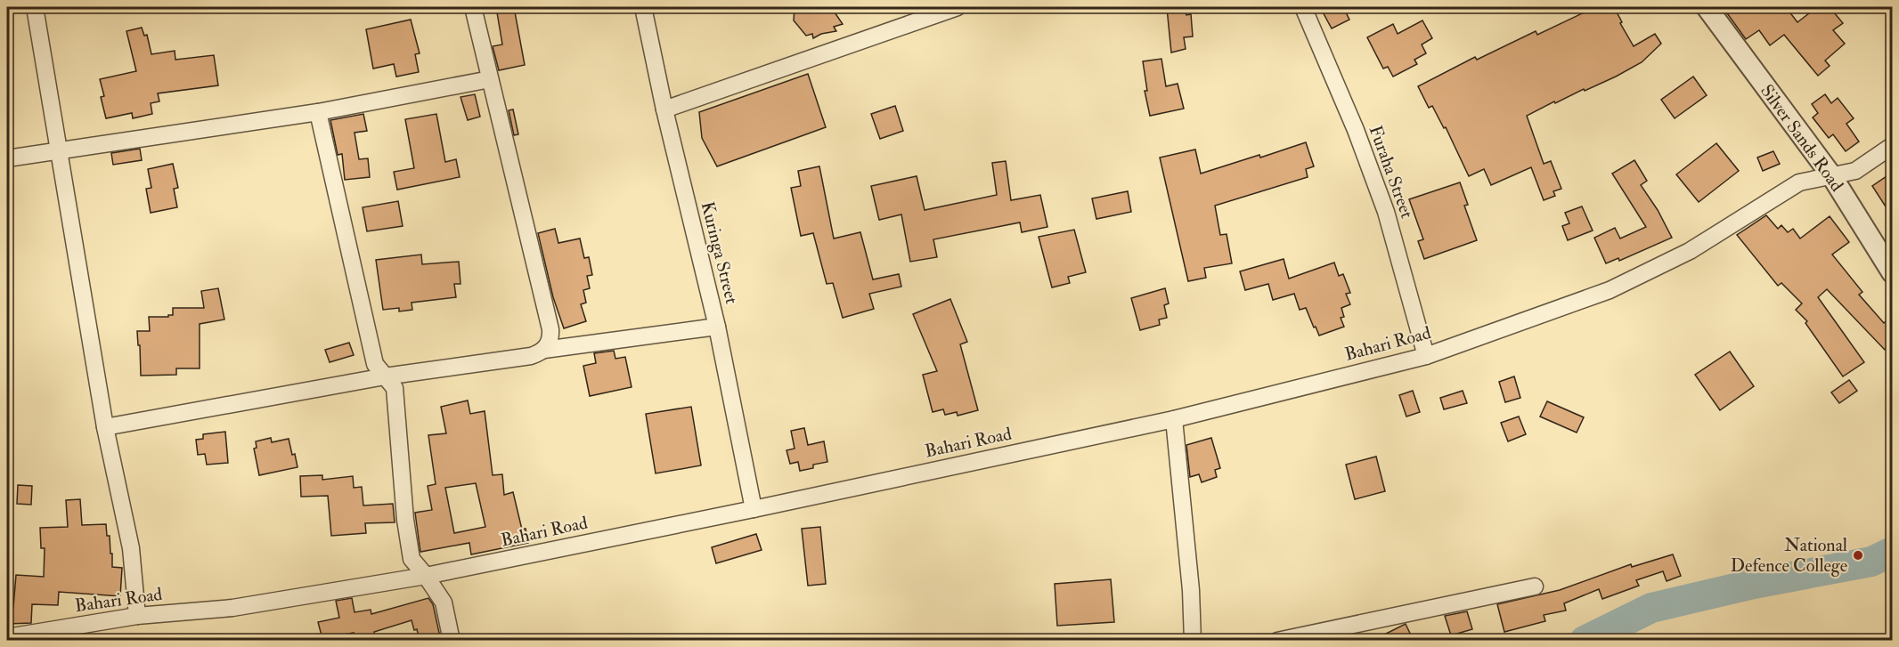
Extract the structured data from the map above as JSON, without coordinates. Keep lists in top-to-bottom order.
{
  "streets": {
    "street": [
      "Silver Sands Road",
      "Furaha Street",
      "Kuringa Street",
      "Bahari Road"
    ]
  },
  "crossings": [
    ["Silver Sands Road", "Bahari Road"],
    ["Furaha Street", "Bahari Road"],
    ["Kuringa Street", "Bahari Road"]
  ],
  "places": ["National Defence College"]
}
